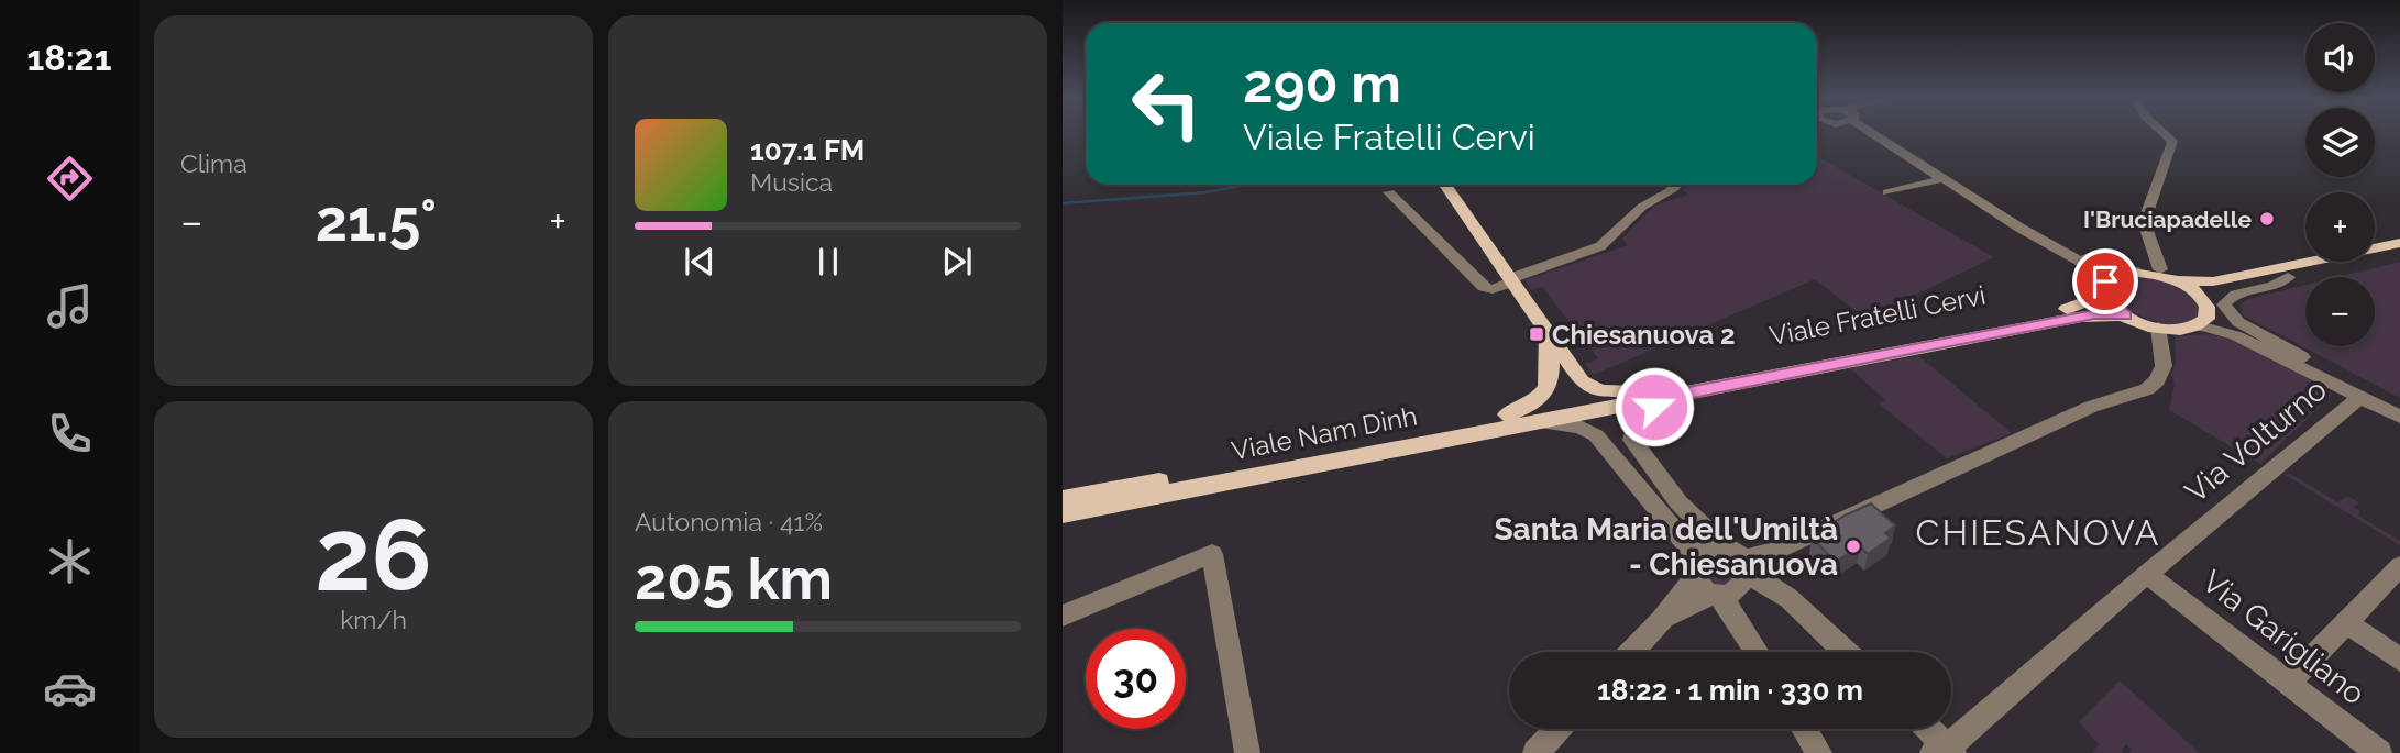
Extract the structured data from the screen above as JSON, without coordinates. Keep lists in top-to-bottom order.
{
  "streets": {
    "main road": ["Viale Fratelli Cervi", "Viale Nam Dinh"],
    "street": ["Via Volturno", "Via Garigliano"]
  },
  "crossings": [
    ["Viale Fratelli Cervi", "Viale Nam Dinh"],
    ["Via Volturno", "Via Garigliano"]
  ],
  "districts": ["CHIESANOVA"],
  "places": {
    "other": ["I'Bruciapadelle", "Santa Maria dell'Umiltà - Chiesanuova"],
    "transit": ["Chiesanuova 2"]
  },
  "page": {
    "tabs": "18:21",
    "tile": [
      "Clima",
      ["26", "km/h"],
      ["Autonomia · 41%", "205 km"]
    ],
    "map_buttons": ["+", "−"],
    "turn": ["290 m", "Viale Fratelli Cervi"],
    "song": ["107.1 FM", "Musica"],
    "heat": ["−", "21.5°", "+"],
    "limit": "30",
    "trip": "18:22 · 1 min · 330 m"
  }
}
